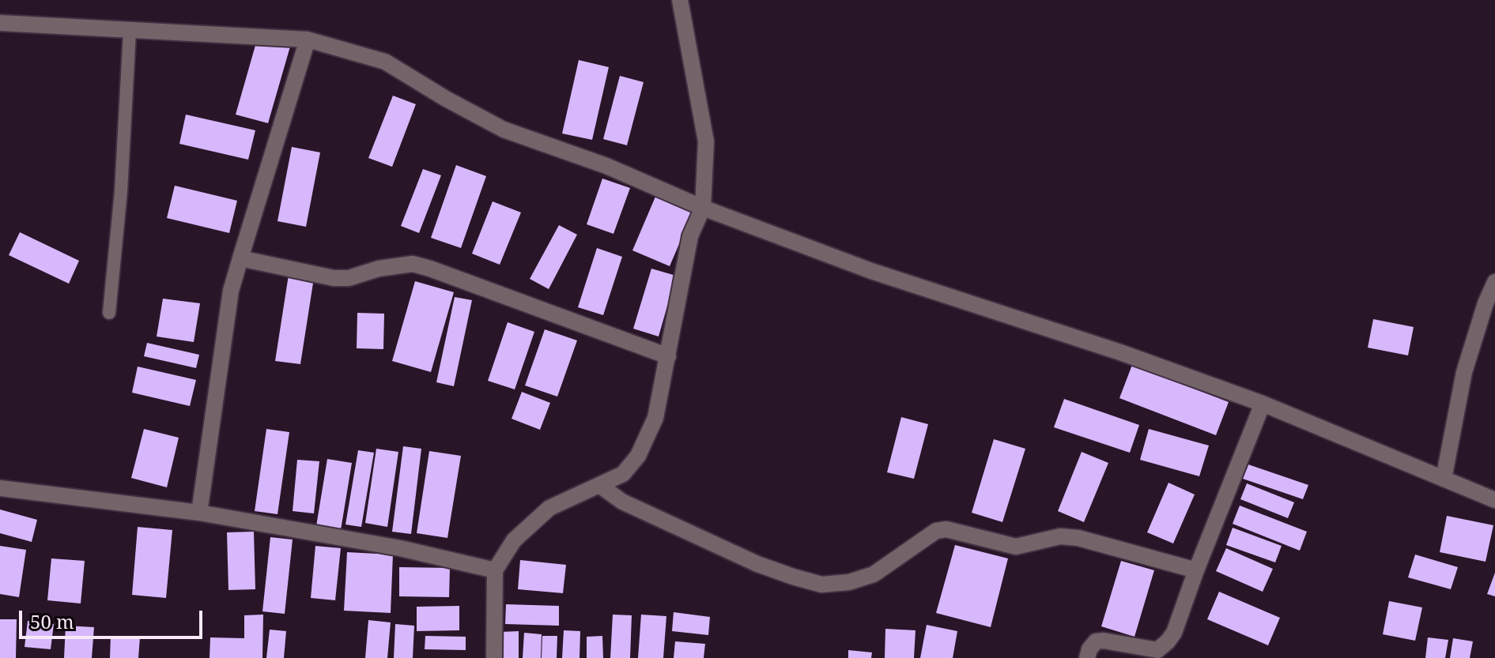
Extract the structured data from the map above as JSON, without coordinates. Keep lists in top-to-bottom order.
{
  "scale_bar": "50 m"
}
